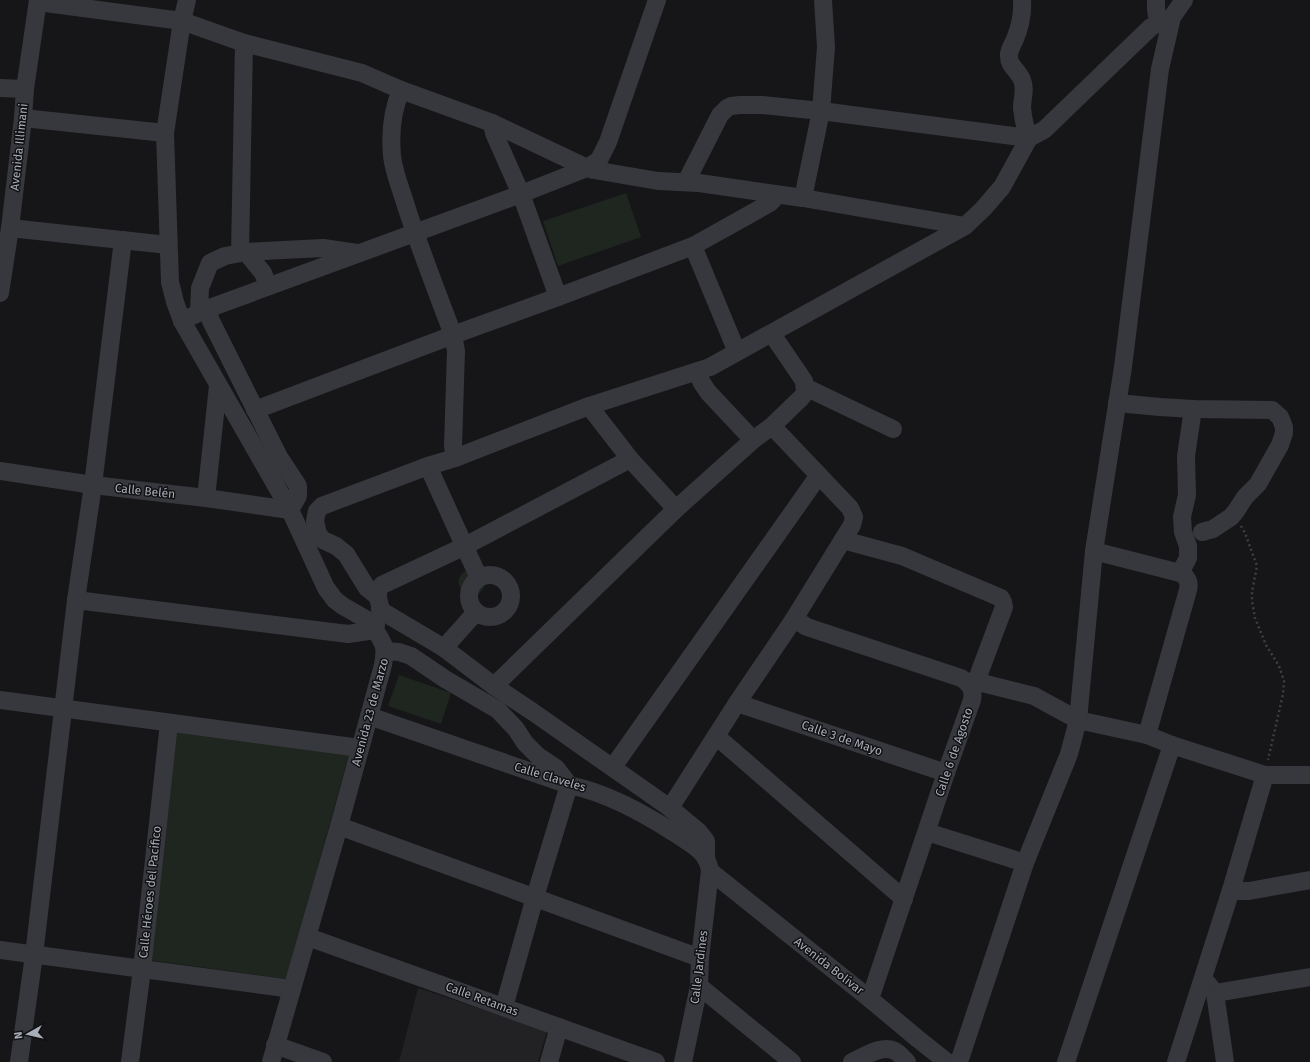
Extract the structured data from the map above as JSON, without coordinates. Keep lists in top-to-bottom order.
{
  "streets": {
    "street": [
      "Avenida Illimani",
      "Calle Belén",
      "Avenida 23 de Marzo",
      "Calle 3 de Mayo",
      "Calle 6 de Agosto",
      "Calle Claveles",
      "Calle Héroes del Pacifico",
      "Avenida Bolívar",
      "Calle Jardines",
      "Calle Retamas"
    ]
  },
  "crossings": [
    ["Avenida 23 de Marzo", "Calle Claveles"],
    ["Avenida 23 de Marzo", "Calle Jardines"],
    ["Avenida 23 de Marzo", "Calle Retamas"],
    ["Calle 3 de Mayo", "Calle 6 de Agosto"],
    ["Calle 6 de Agosto", "Avenida Bolívar"],
    ["Calle Claveles", "Avenida Bolívar"],
    ["Calle Claveles", "Calle Jardines"],
    ["Avenida Bolívar", "Calle Jardines"]
  ],
  "north": "left"
}
